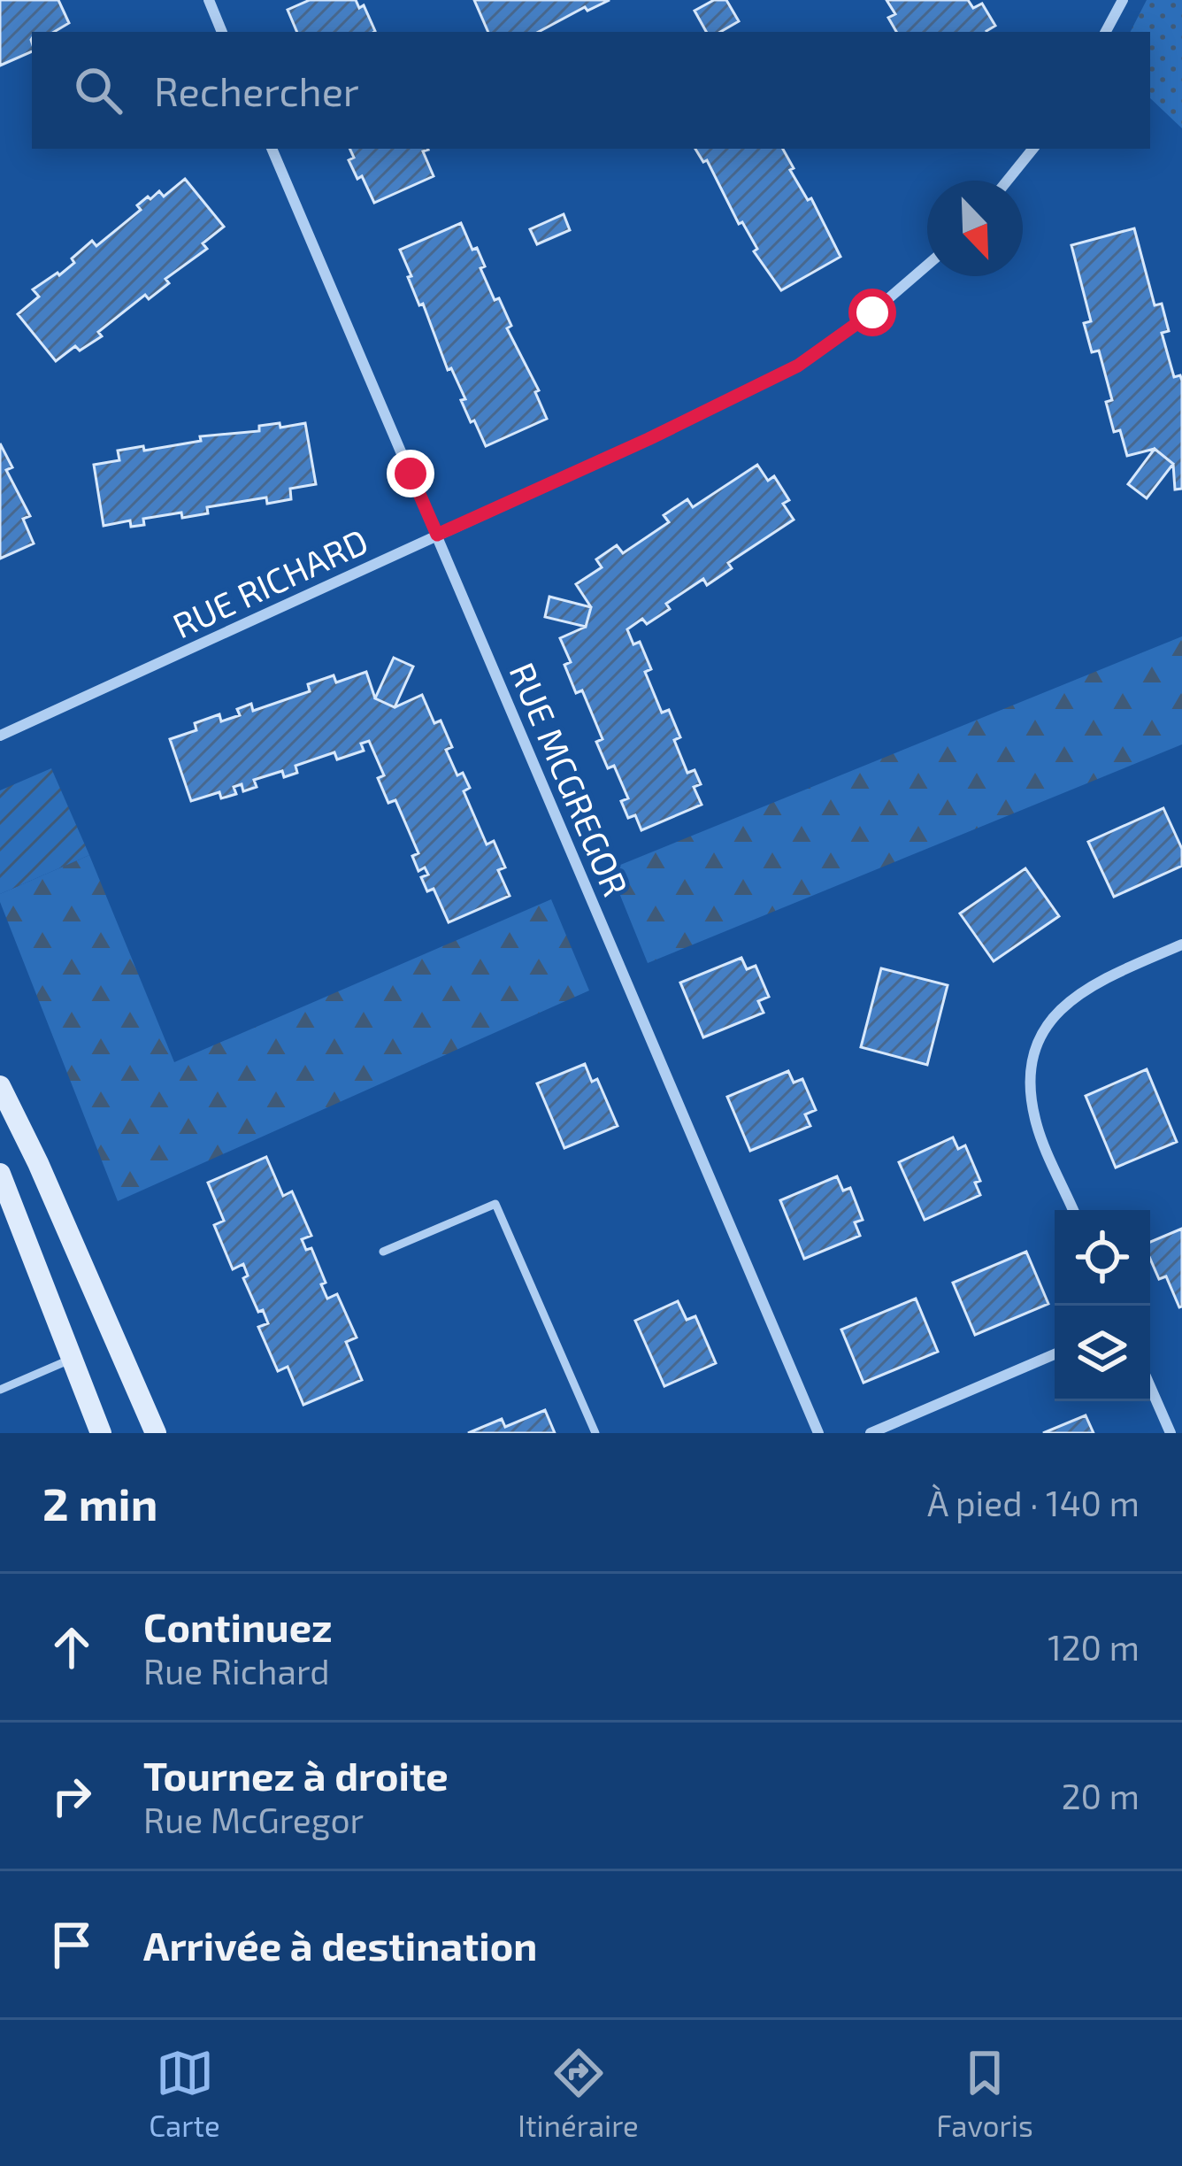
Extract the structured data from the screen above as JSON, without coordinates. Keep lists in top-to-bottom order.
{
  "streets": {
    "street": ["RUE RICHARD", "RUE MCGREGOR"]
  },
  "crossings": [
    ["RUE RICHARD", "RUE MCGREGOR"]
  ],
  "north": "bottom right",
  "page": {
    "search": "Rechercher",
    "heading": ["2 min", "À pied · 140 m"],
    "list": [
      ["Continuez", "Rue Richard", "120 m"],
      ["Tournez à droite", "Rue McGregor", "20 m"],
      "Arrivée à destination"
    ],
    "nav": ["Carte", "Itinéraire", "Favoris"]
  }
}
